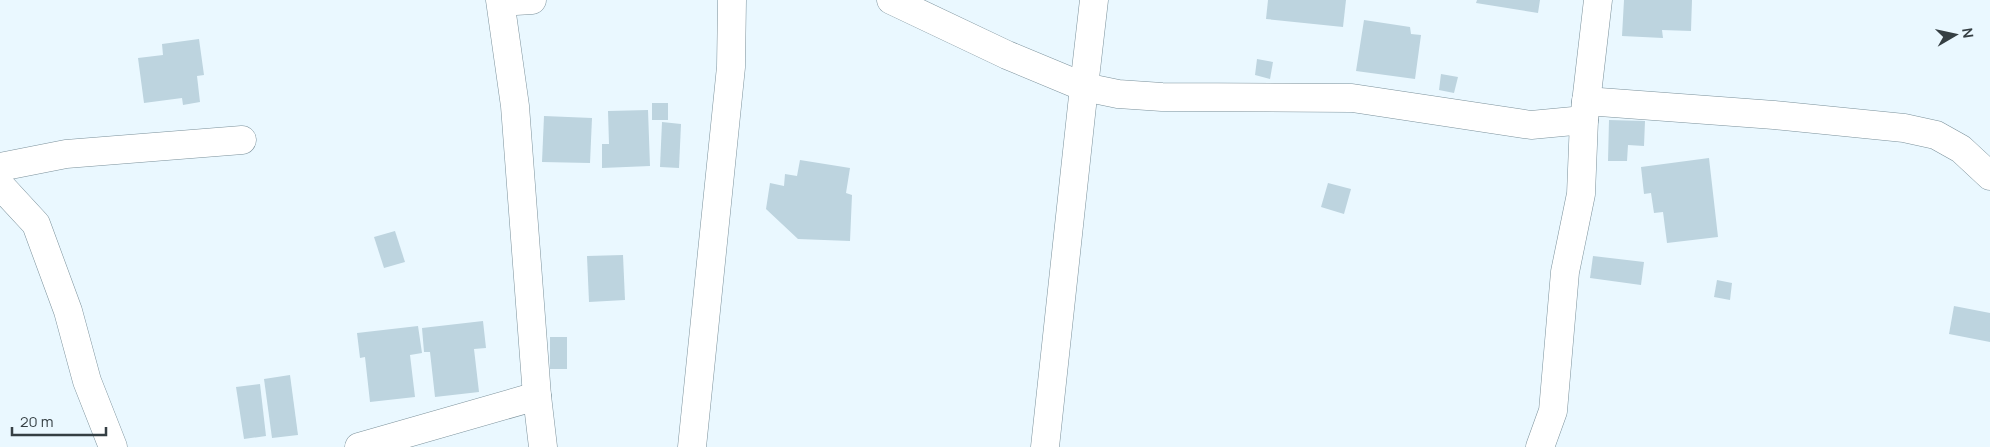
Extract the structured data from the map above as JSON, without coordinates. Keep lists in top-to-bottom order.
{
  "scale_bar": "20 m",
  "north": "right"
}
